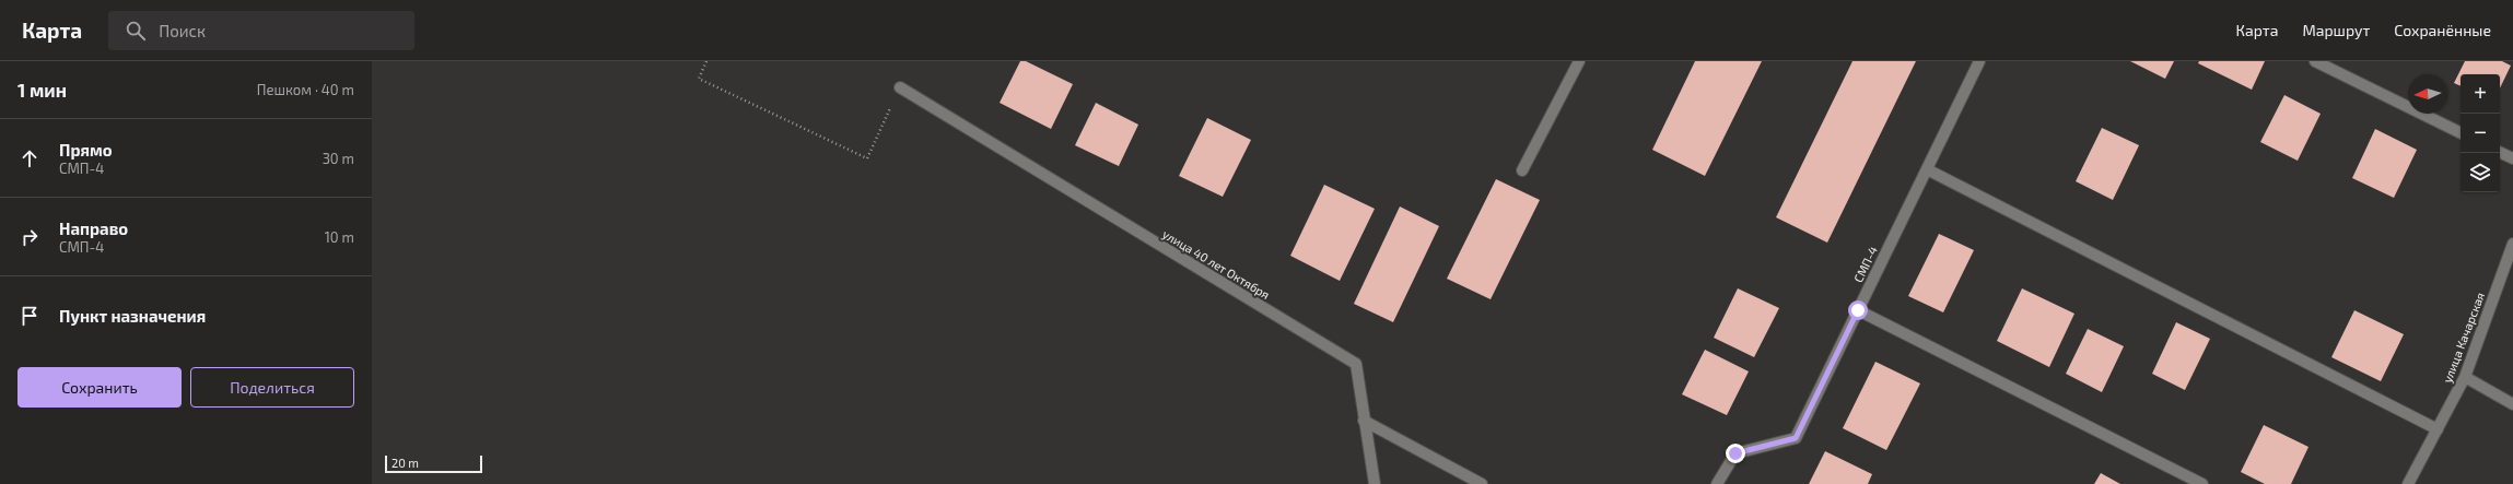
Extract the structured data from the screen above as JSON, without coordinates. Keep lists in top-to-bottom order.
{
  "streets": {
    "street": ["улица 40 лет Октября", "СМП-4", "улица Качарская"]
  },
  "scale_bar": "20 m",
  "north": "left",
  "page": {
    "header": "Карта",
    "search": "Поиск",
    "nav": ["Карта", "Маршрут", "Сохранённые"],
    "heading": ["1 мин", "Пешком · 40 m"],
    "map_buttons": ["+", "−"],
    "list": [
      ["Прямо", "СМП-4", "30 m"],
      ["Направо", "СМП-4", "10 m"],
      "Пункт назначения"
    ],
    "buttons": ["Сохранить", "Поделиться"],
    "scale": "20 m"
  }
}
